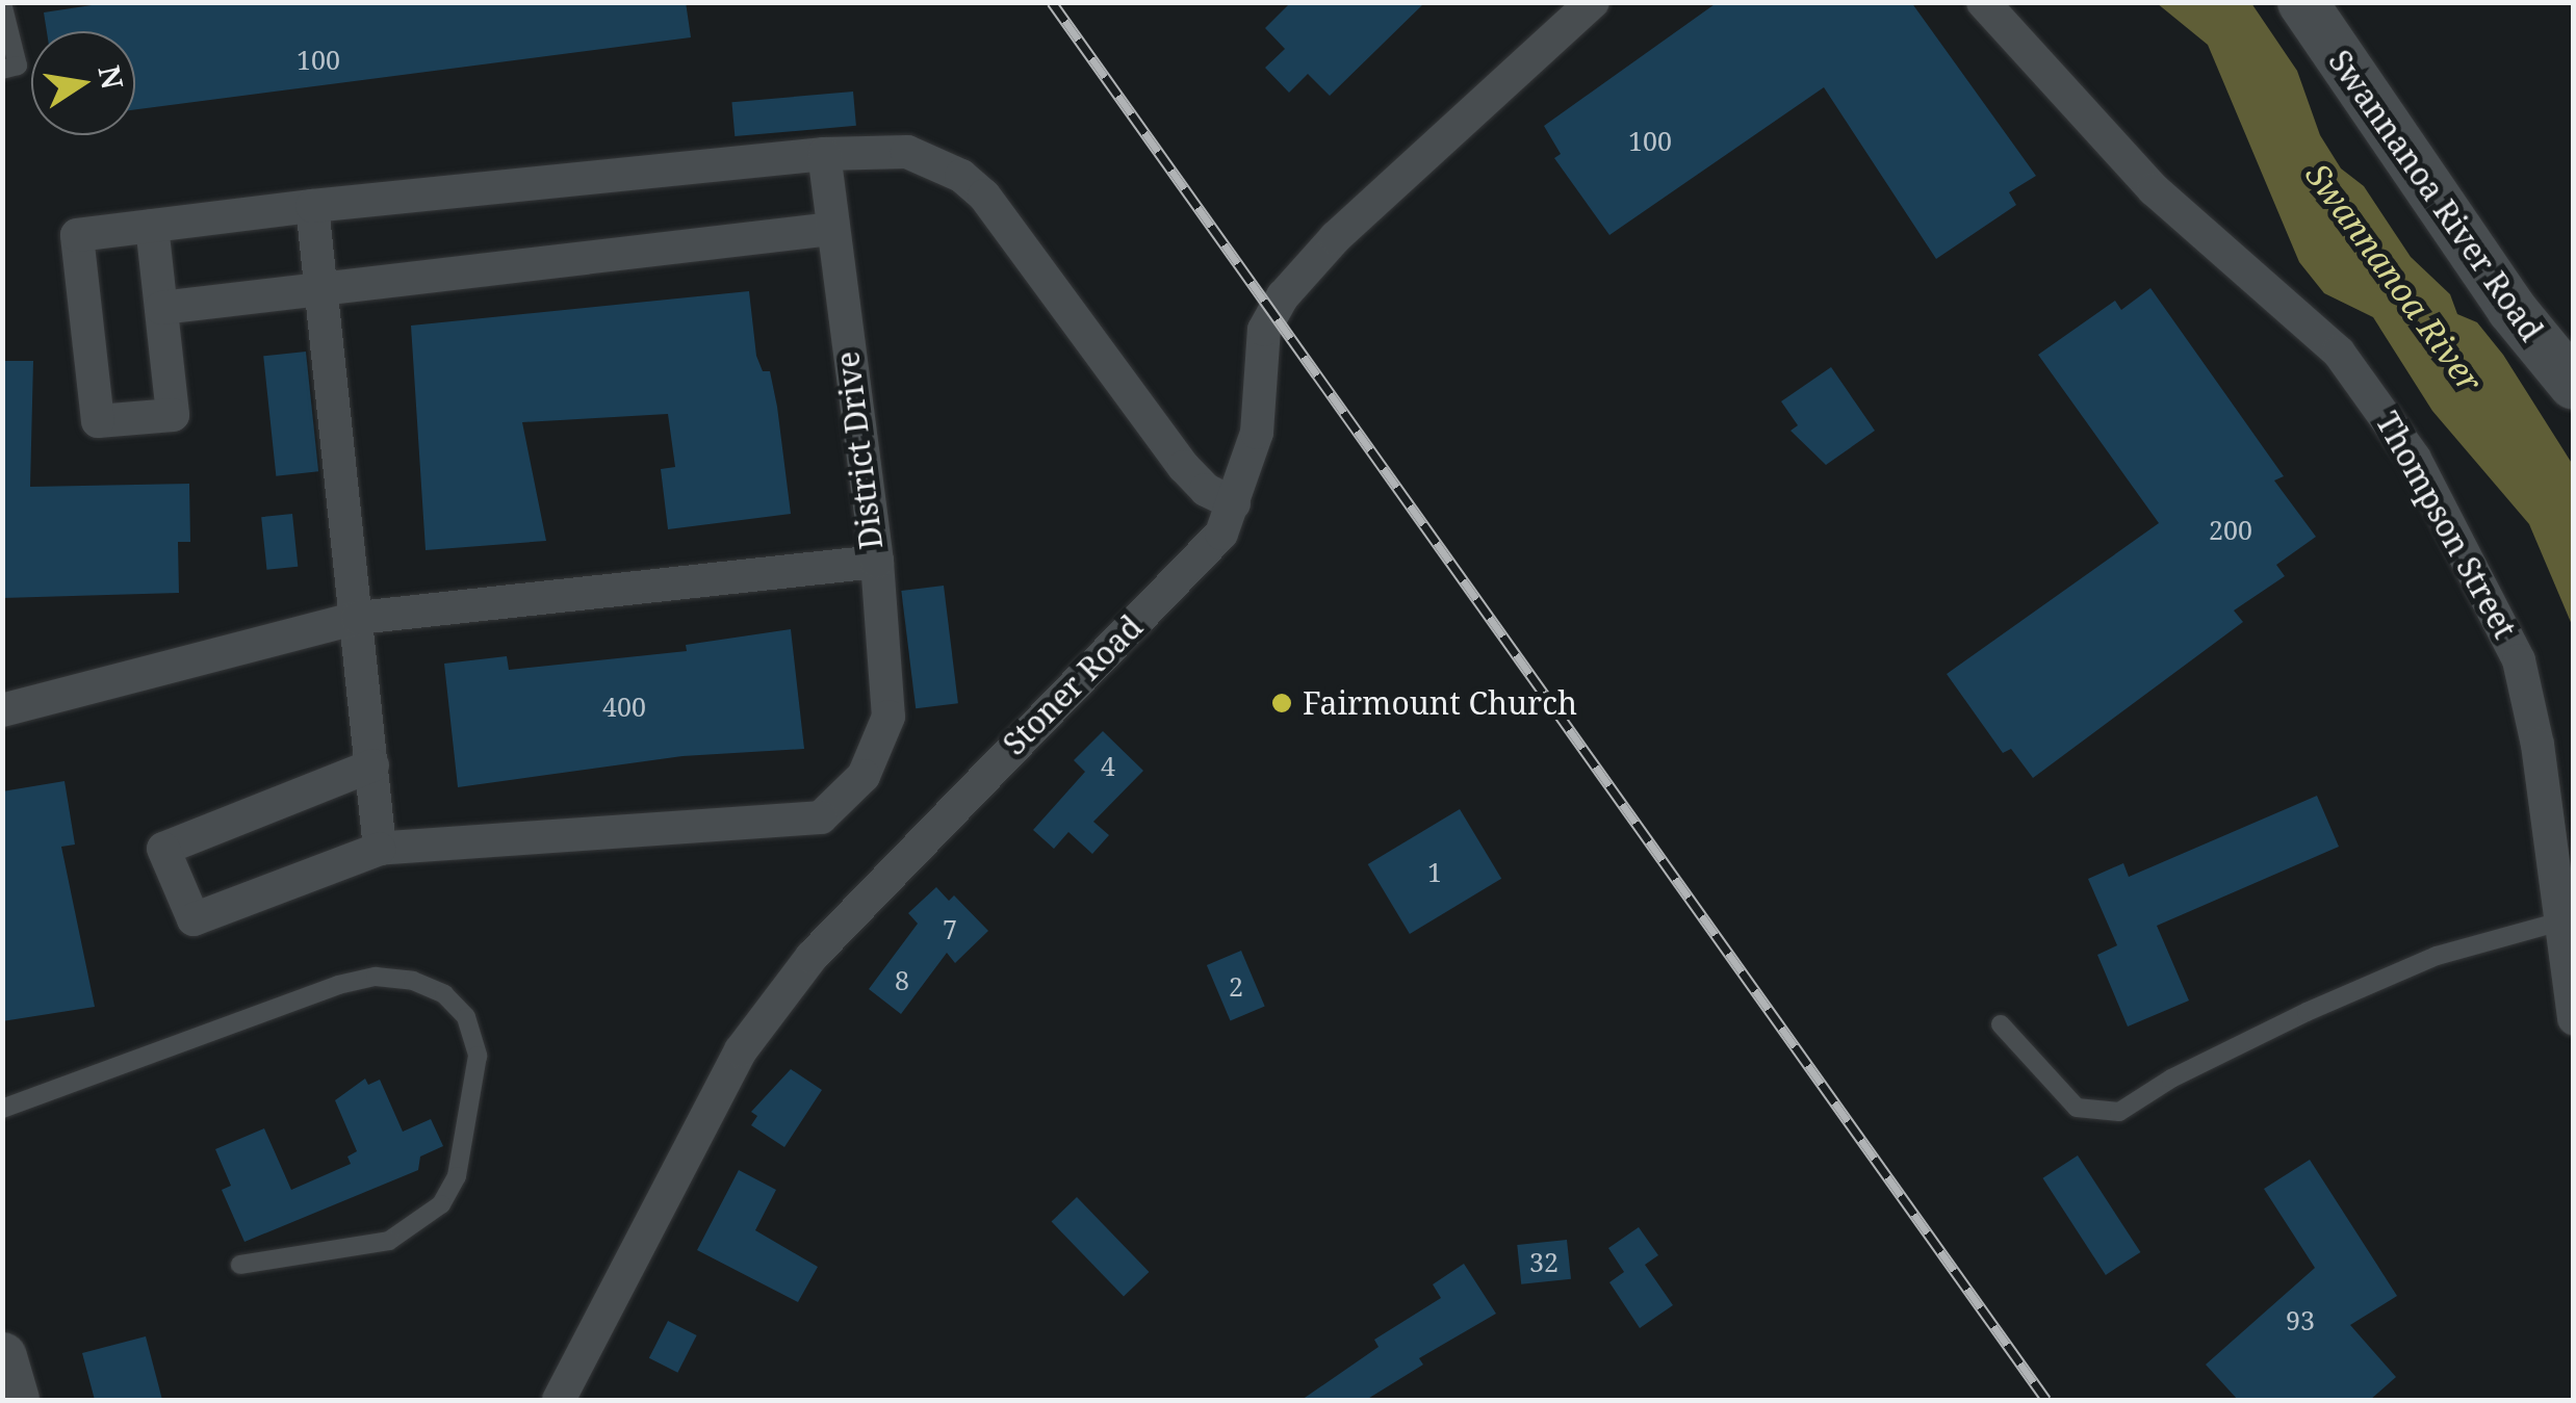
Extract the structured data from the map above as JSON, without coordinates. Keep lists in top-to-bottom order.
{
  "streets": {
    "main road": ["Swannanoa River Road"],
    "street": ["District Drive", "Thompson Street", "Stoner Road"]
  },
  "water": ["Swannanoa River"],
  "places": ["Fairmount Church"],
  "house_numbers": [
    "100",
    "100",
    "200",
    "400",
    "4",
    "1",
    "7",
    "8",
    "2",
    "32",
    "93"
  ],
  "north": "right"
}
